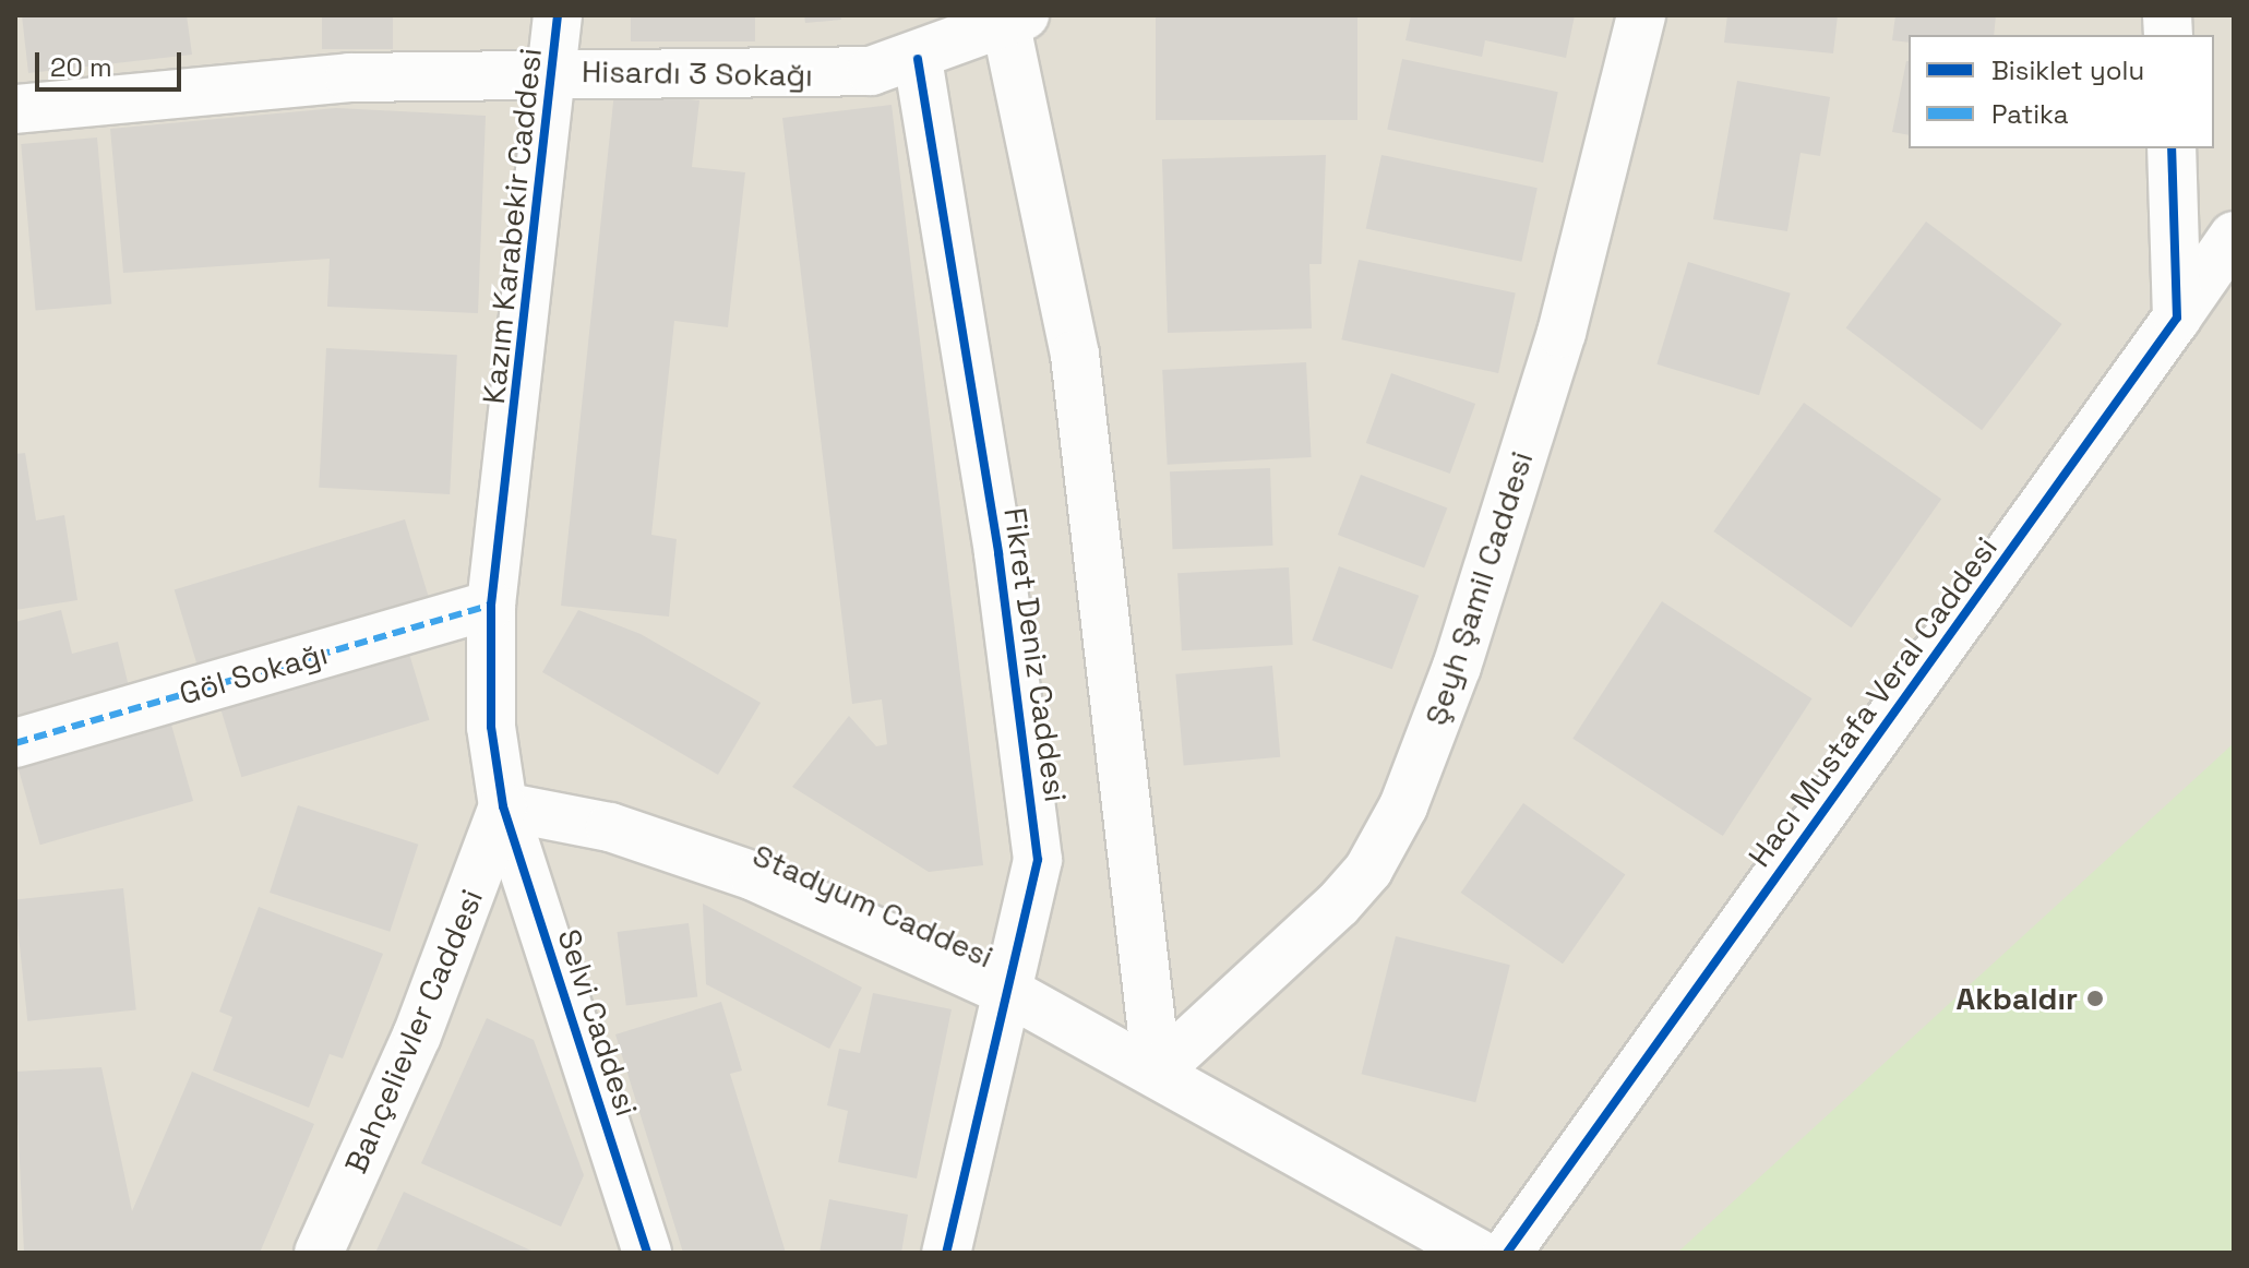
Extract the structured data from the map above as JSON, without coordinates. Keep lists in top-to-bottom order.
{
  "streets": {
    "street": [
      "Hisardı 3 Sokağı",
      "Kazım Karabekir Caddesi",
      "Şeyh Şamil Caddesi",
      "Fikret Deniz Caddesi",
      "Göl Sokağı",
      "Hacı Mustafa Veral Caddesi",
      "Stadyum Caddesi",
      "Selvi Caddesi",
      "Bahçelievler Caddesi"
    ]
  },
  "crossings": [
    ["Hisardı 3 Sokağı", "Kazım Karabekir Caddesi"],
    ["Hisardı 3 Sokağı", "Fikret Deniz Caddesi"],
    ["Kazım Karabekir Caddesi", "Göl Sokağı"],
    ["Kazım Karabekir Caddesi", "Stadyum Caddesi"],
    ["Kazım Karabekir Caddesi", "Selvi Caddesi"],
    ["Kazım Karabekir Caddesi", "Bahçelievler Caddesi"],
    ["Şeyh Şamil Caddesi", "Stadyum Caddesi"],
    ["Fikret Deniz Caddesi", "Stadyum Caddesi"],
    ["Stadyum Caddesi", "Selvi Caddesi"],
    ["Stadyum Caddesi", "Bahçelievler Caddesi"],
    ["Selvi Caddesi", "Bahçelievler Caddesi"]
  ],
  "places": ["Akbaldır"],
  "legend": ["Bisiklet yolu", "Patika"],
  "scale_bar": "20 m"
}
